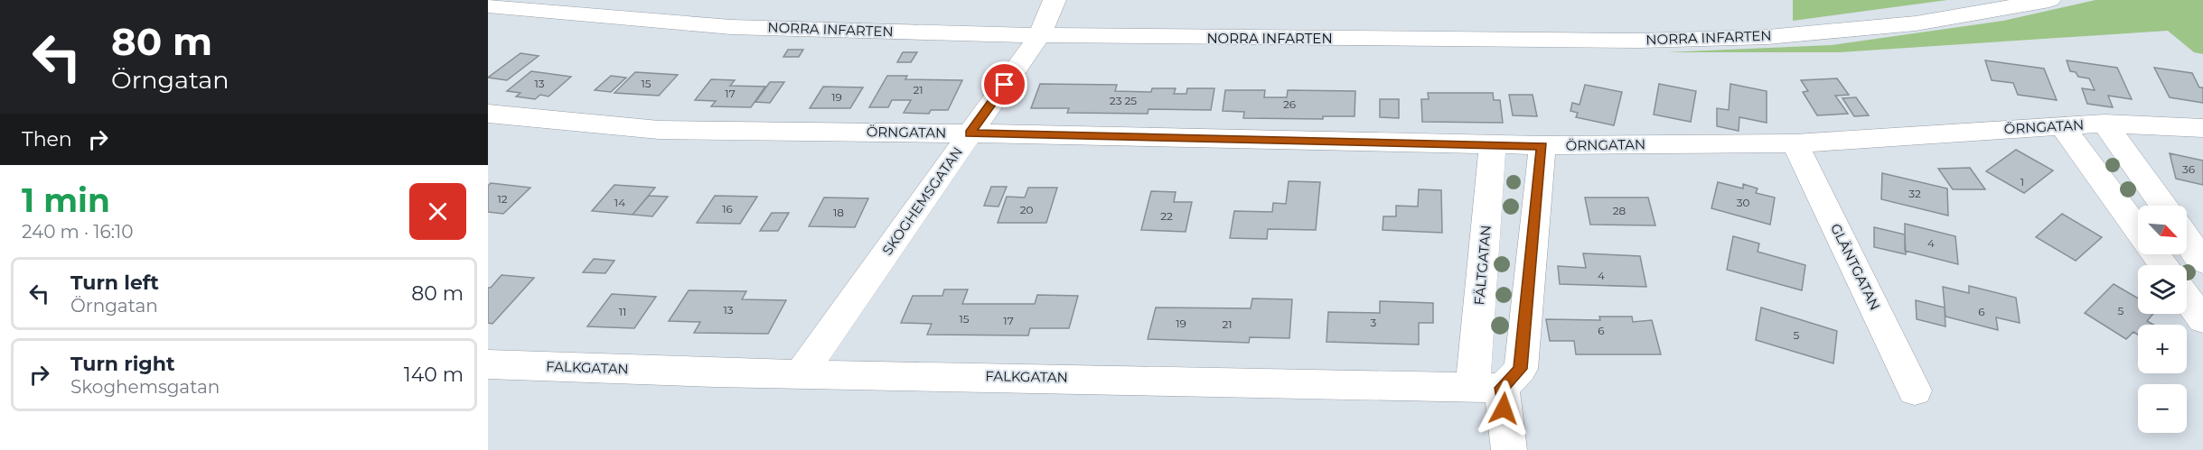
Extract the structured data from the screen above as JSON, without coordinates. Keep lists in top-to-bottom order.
{
  "streets": {
    "street": [
      "NORRA INFARTEN",
      "ÖRNGATAN",
      "SKOGHEMSGATAN",
      "FÄLTGATAN",
      "GLÄNTGATAN",
      "FALKGATAN"
    ]
  },
  "crossings": [
    ["NORRA INFARTEN", "SKOGHEMSGATAN"],
    ["ÖRNGATAN", "SKOGHEMSGATAN"],
    ["ÖRNGATAN", "FÄLTGATAN"],
    ["ÖRNGATAN", "GLÄNTGATAN"],
    ["SKOGHEMSGATAN", "FALKGATAN"],
    ["FÄLTGATAN", "FALKGATAN"]
  ],
  "house_numbers": [
    "13",
    "15",
    "21",
    "17",
    "19",
    "23 25",
    "26",
    "36",
    "1",
    "32",
    "12",
    "14",
    "30",
    "16",
    "20",
    "28",
    "18",
    "22",
    "4",
    "4",
    "13",
    "5",
    "11",
    "6",
    "15",
    "17",
    "3",
    "19",
    "21",
    "6",
    "5"
  ],
  "north": "bottom right",
  "page": {
    "turn": ["80 m", "Örngatan"],
    "then": "Then",
    "heading": ["1 min", "240 m · 16:10"],
    "map_buttons": ["+", "−"],
    "list": [
      {
        "name": "Turn left",
        "note": "Örngatan",
        "value": "80 m"
      },
      {
        "name": "Turn right",
        "note": "Skoghemsgatan",
        "value": "140 m"
      }
    ]
  }
}
